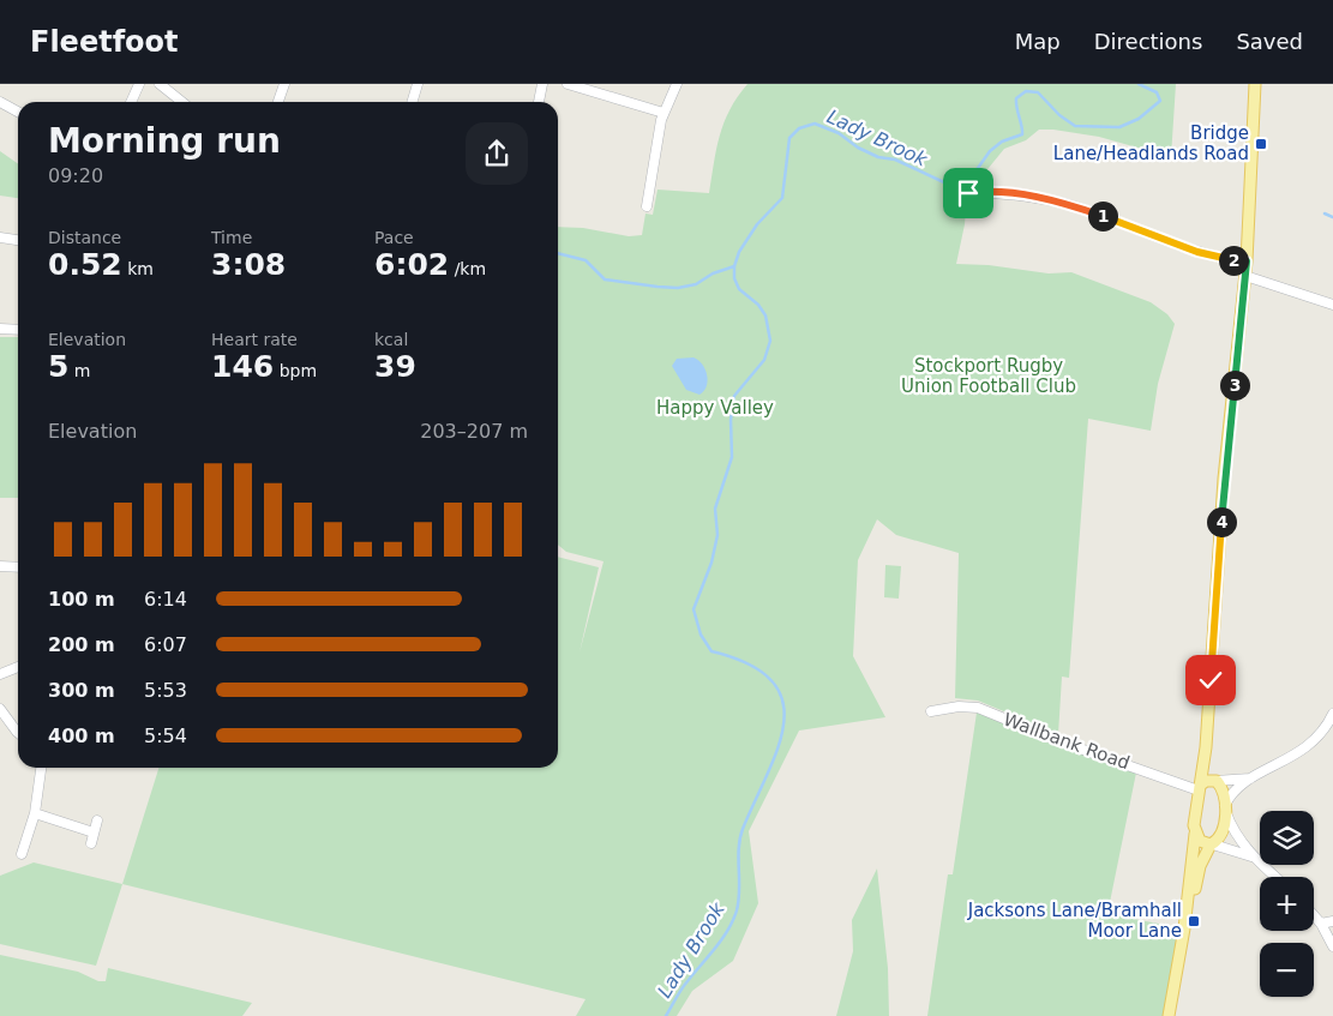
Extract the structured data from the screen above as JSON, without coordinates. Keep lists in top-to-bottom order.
{
  "streets": {
    "street": ["Wallbank Road"]
  },
  "water": ["Lady Brook"],
  "parks": ["Stockport Rugby Union Football Club", "Happy Valley"],
  "places": {
    "transit": ["Bridge Lane/Headlands Road", "Jacksons Lane/Bramhall Moor Lane"]
  },
  "page": {
    "header": "Fleetfoot",
    "nav": ["Map", "Directions", "Saved"],
    "heading": ["Morning run", "09:20"],
    "pins": [
      "1",
      "2",
      "3",
      "4"
    ],
    "stats": [
      ["Distance", "0.52 km"],
      ["Time", "3:08"],
      ["Pace", "6:02 /km"],
      ["Elevation", "5 m"],
      ["Heart rate", "146 bpm"],
      ["kcal", "39"]
    ],
    "chart": ["Elevation", "203–207 m"],
    "list": [
      {
        "name": "100 m",
        "note": "6:14"
      },
      {
        "name": "200 m",
        "note": "6:07"
      },
      {
        "name": "300 m",
        "note": "5:53"
      },
      {
        "name": "400 m",
        "note": "5:54"
      }
    ],
    "map_buttons": ["+", "−"]
  }
}
